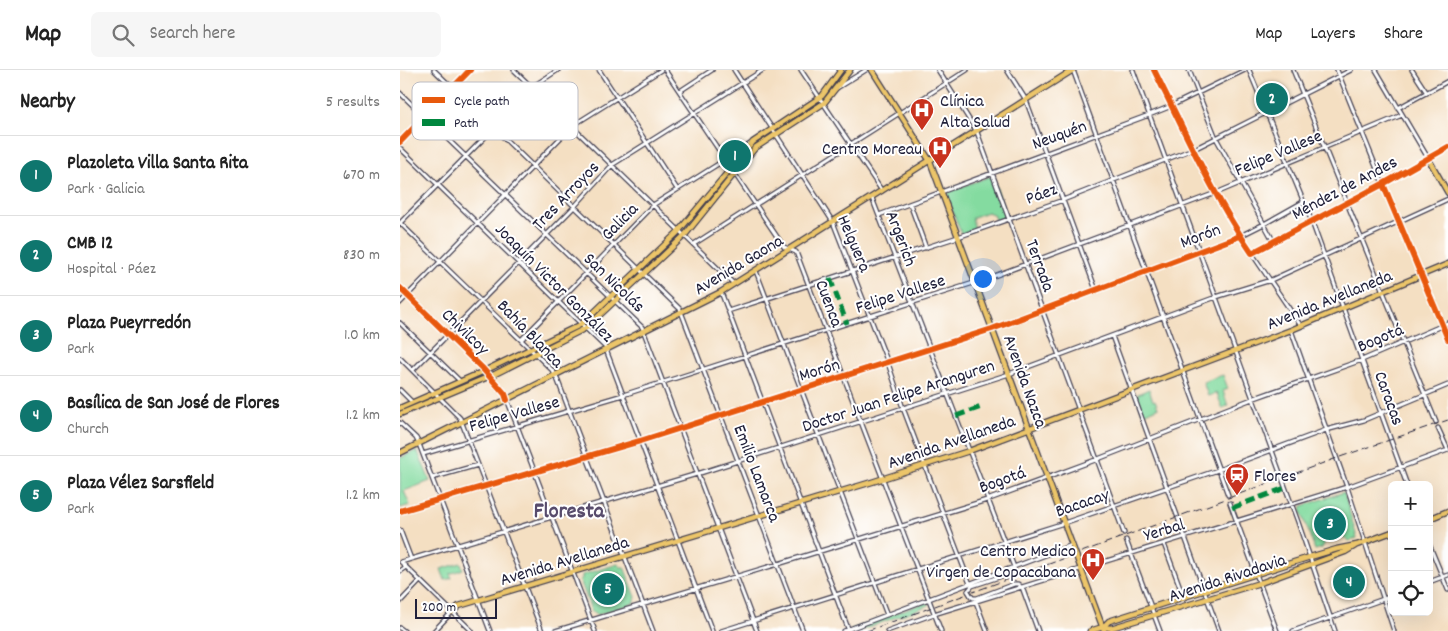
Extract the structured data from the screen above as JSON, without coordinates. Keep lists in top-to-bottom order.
{
  "streets": {
    "main road": [
      "Avenida Gaona",
      "Avenida Avellaneda",
      "Avenida Nazca",
      "Avenida Rivadavia"
    ],
    "street": [
      "Neuquén",
      "Felipe Vallese",
      "Méndez de Andes",
      "Páez",
      "Tres Arroyos",
      "Galicia",
      "Morón",
      "Argerich",
      "Helguera",
      "Terrada",
      "Joaquín Victor González",
      "San Nicolás",
      "Cuenca",
      "Chivilcoy",
      "Bahía Blanca",
      "Bogotá",
      "Doctor Juan Felipe Aranguren",
      "Caracas",
      "Emilio Lamarca",
      "Bacacay",
      "Yerbal"
    ]
  },
  "crossings": [
    ["Neuquén", "Argerich"],
    ["Neuquén", "Terrada"],
    ["Neuquén", "Avenida Nazca"],
    ["Felipe Vallese", "Argerich"],
    ["Felipe Vallese", "Helguera"],
    ["Felipe Vallese", "Terrada"],
    ["Felipe Vallese", "Joaquín Victor González"],
    ["Felipe Vallese", "San Nicolás"],
    ["Felipe Vallese", "Cuenca"],
    ["Felipe Vallese", "Chivilcoy"],
    ["Felipe Vallese", "Bahía Blanca"],
    ["Felipe Vallese", "Avenida Nazca"],
    ["Felipe Vallese", "Caracas"],
    ["Felipe Vallese", "Emilio Lamarca"],
    ["Méndez de Andes", "Caracas"],
    ["Páez", "Argerich"],
    ["Páez", "Helguera"],
    ["Páez", "Terrada"],
    ["Páez", "Cuenca"],
    ["Páez", "Avenida Nazca"],
    ["Páez", "Caracas"],
    ["Tres Arroyos", "Helguera"],
    ["Tres Arroyos", "Joaquín Victor González"],
    ["Tres Arroyos", "San Nicolás"],
    ["Tres Arroyos", "Cuenca"],
    ["Tres Arroyos", "Chivilcoy"],
    ["Tres Arroyos", "Bahía Blanca"],
    ["Tres Arroyos", "Emilio Lamarca"],
    ["Galicia", "Joaquín Victor González"],
    ["Galicia", "San Nicolás"],
    ["Galicia", "Cuenca"],
    ["Galicia", "Bahía Blanca"],
    ["Galicia", "Emilio Lamarca"],
    ["Morón", "Argerich"],
    ["Morón", "Helguera"],
    ["Morón", "Terrada"],
    ["Morón", "Joaquín Victor González"],
    ["Morón", "San Nicolás"],
    ["Morón", "Cuenca"],
    ["Morón", "Chivilcoy"],
    ["Morón", "Bahía Blanca"],
    ["Morón", "Avenida Nazca"],
    ["Morón", "Caracas"],
    ["Morón", "Emilio Lamarca"],
    ["Argerich", "Avenida Gaona"],
    ["Argerich", "Avenida Avellaneda"],
    ["Argerich", "Bogotá"],
    ["Argerich", "Doctor Juan Felipe Aranguren"],
    ["Argerich", "Bacacay"],
    ["Helguera", "Avenida Gaona"],
    ["Helguera", "Avenida Avellaneda"],
    ["Helguera", "Bogotá"],
    ["Helguera", "Doctor Juan Felipe Aranguren"],
    ["Helguera", "Bacacay"],
    ["Avenida Gaona", "Terrada"],
    ["Avenida Gaona", "Joaquín Victor González"],
    ["Avenida Gaona", "San Nicolás"],
    ["Avenida Gaona", "Cuenca"],
    ["Avenida Gaona", "Chivilcoy"],
    ["Avenida Gaona", "Bahía Blanca"],
    ["Avenida Gaona", "Avenida Nazca"],
    ["Avenida Gaona", "Emilio Lamarca"],
    ["Terrada", "Avenida Avellaneda"],
    ["Terrada", "Bogotá"],
    ["Terrada", "Doctor Juan Felipe Aranguren"],
    ["Terrada", "Bacacay"],
    ["Joaquín Victor González", "Avenida Avellaneda"],
    ["Joaquín Victor González", "Bogotá"],
    ["Joaquín Victor González", "Doctor Juan Felipe Aranguren"],
    ["San Nicolás", "Avenida Avellaneda"],
    ["San Nicolás", "Bogotá"],
    ["San Nicolás", "Doctor Juan Felipe Aranguren"],
    ["San Nicolás", "Bacacay"],
    ["Avenida Avellaneda", "Cuenca"],
    ["Avenida Avellaneda", "Chivilcoy"],
    ["Avenida Avellaneda", "Bahía Blanca"],
    ["Avenida Avellaneda", "Avenida Nazca"],
    ["Avenida Avellaneda", "Caracas"],
    ["Avenida Avellaneda", "Emilio Lamarca"],
    ["Cuenca", "Bogotá"],
    ["Cuenca", "Doctor Juan Felipe Aranguren"],
    ["Cuenca", "Bacacay"],
    ["Cuenca", "Yerbal"],
    ["Chivilcoy", "Bogotá"],
    ["Chivilcoy", "Doctor Juan Felipe Aranguren"],
    ["Bahía Blanca", "Bogotá"],
    ["Bahía Blanca", "Doctor Juan Felipe Aranguren"],
    ["Bogotá", "Avenida Nazca"],
    ["Bogotá", "Caracas"],
    ["Bogotá", "Emilio Lamarca"],
    ["Avenida Nazca", "Doctor Juan Felipe Aranguren"],
    ["Avenida Nazca", "Bacacay"],
    ["Avenida Nazca", "Yerbal"],
    ["Avenida Nazca", "Avenida Rivadavia"],
    ["Doctor Juan Felipe Aranguren", "Caracas"],
    ["Doctor Juan Felipe Aranguren", "Emilio Lamarca"],
    ["Caracas", "Bacacay"],
    ["Caracas", "Yerbal"],
    ["Emilio Lamarca", "Bacacay"]
  ],
  "districts": ["Floresta"],
  "places": {
    "hospital": ["Clínica Alta Salud", "Centro Moreau", "Centro Medico Virgen de Copacabana"],
    "station": ["Flores"]
  },
  "legend": ["Cycle path", "Path"],
  "scale_bar": "200 m",
  "page": {
    "header": "Map",
    "search": "Search here",
    "nav": ["Map", "Layers", "Share"],
    "heading": ["Nearby", "5 results"],
    "pins": [
      "2",
      "1",
      "3",
      "4",
      "5"
    ],
    "list": [
      {
        "mark": "1",
        "name": "Plazoleta Villa Santa Rita",
        "note": "Park · Galicia",
        "value": "670 m"
      },
      {
        "mark": "2",
        "name": "CMB 12",
        "note": "Hospital · Páez",
        "value": "830 m"
      },
      {
        "mark": "3",
        "name": "Plaza Pueyrredón",
        "note": "Park",
        "value": "1.0 km"
      },
      {
        "mark": "4",
        "name": "Basílica de San José de Flores",
        "note": "Church",
        "value": "1.2 km"
      },
      {
        "mark": "5",
        "name": "Plaza Vélez Sarsfield",
        "note": "Park",
        "value": "1.2 km"
      }
    ],
    "map_buttons": ["+", "−"],
    "scale": "200 m"
  }
}
